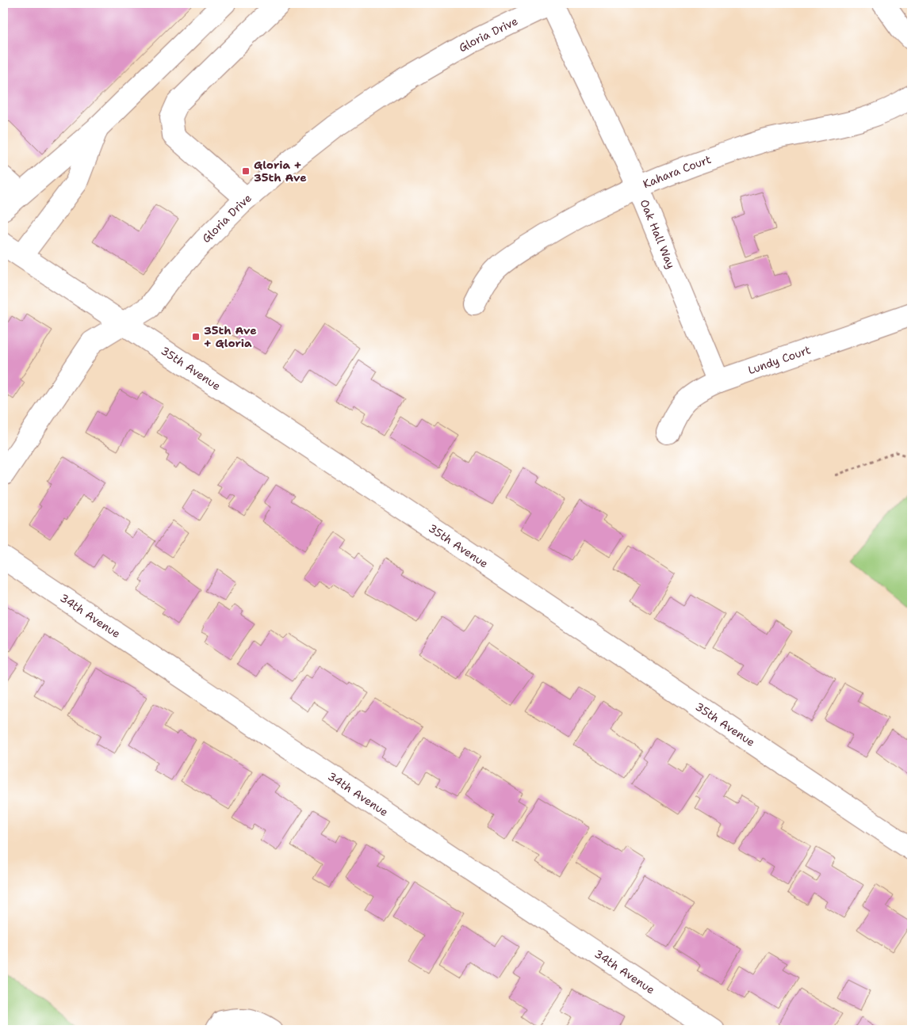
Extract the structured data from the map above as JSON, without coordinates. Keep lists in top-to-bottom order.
{
  "streets": {
    "street": [
      "Gloria Drive",
      "Kahara Court",
      "Oak Hall Way",
      "Lundy Court",
      "35th Avenue",
      "34th Avenue"
    ]
  },
  "crossings": [
    ["Gloria Drive", "Oak Hall Way"],
    ["Gloria Drive", "35th Avenue"],
    ["Kahara Court", "Oak Hall Way"],
    ["Oak Hall Way", "Lundy Court"]
  ],
  "places": {
    "transit": ["Gloria + 35th Ave", "35th Ave + Gloria"]
  }
}
